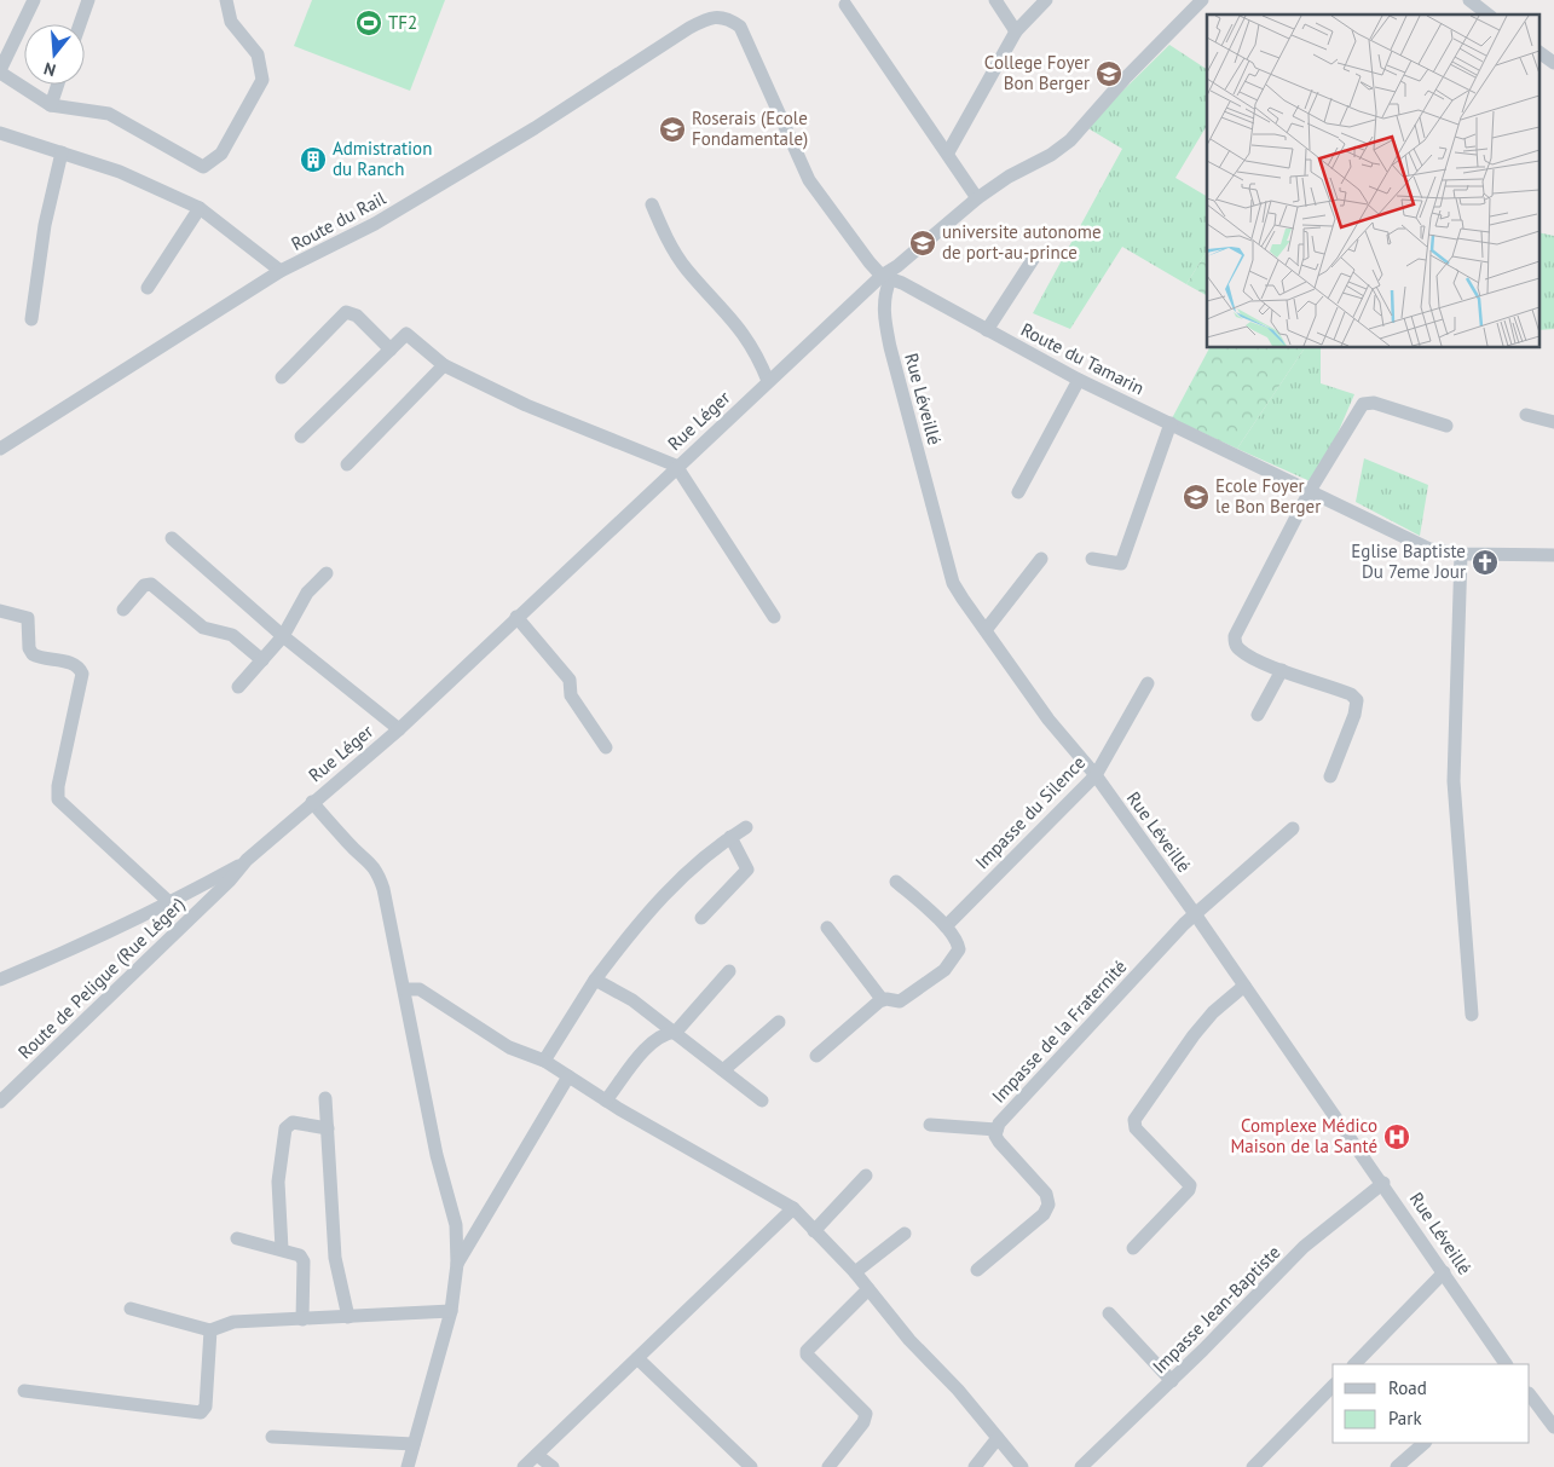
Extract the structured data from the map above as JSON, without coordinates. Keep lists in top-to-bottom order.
{
  "streets": {
    "street": [
      "Route du Rail",
      "Route du Tamarin",
      "Rue Léveillé",
      "Rue Léger",
      "Impasse du Silence",
      "Route de Peligue (Rue Léger)",
      "Impasse de la Fraternité",
      "Impasse Jean-Baptiste"
    ]
  },
  "crossings": [
    ["Route du Rail", "Route du Tamarin"],
    ["Route du Tamarin", "Rue Léveillé"],
    ["Route du Tamarin", "Rue Léger"],
    ["Rue Léveillé", "Rue Léger"],
    ["Rue Léveillé", "Impasse du Silence"],
    ["Rue Léveillé", "Impasse de la Fraternité"],
    ["Rue Léveillé", "Impasse Jean-Baptiste"],
    ["Rue Léger", "Route de Peligue (Rue Léger)"]
  ],
  "places": {
    "sports": ["TF2"],
    "school or university": [
      "College Foyer Bon Berger",
      "Roserais (Ecole Fondamentale)",
      "universite autonome de port-au-prince",
      "Ecole Foyer le Bon Berger"
    ],
    "building": ["Admistration du Ranch"],
    "church": ["Eglise Baptiste Du 7eme Jour"],
    "hospital": ["Complexe Médico Maison de la Santé"]
  },
  "legend": ["Road", "Park"],
  "north": "bottom"
}
